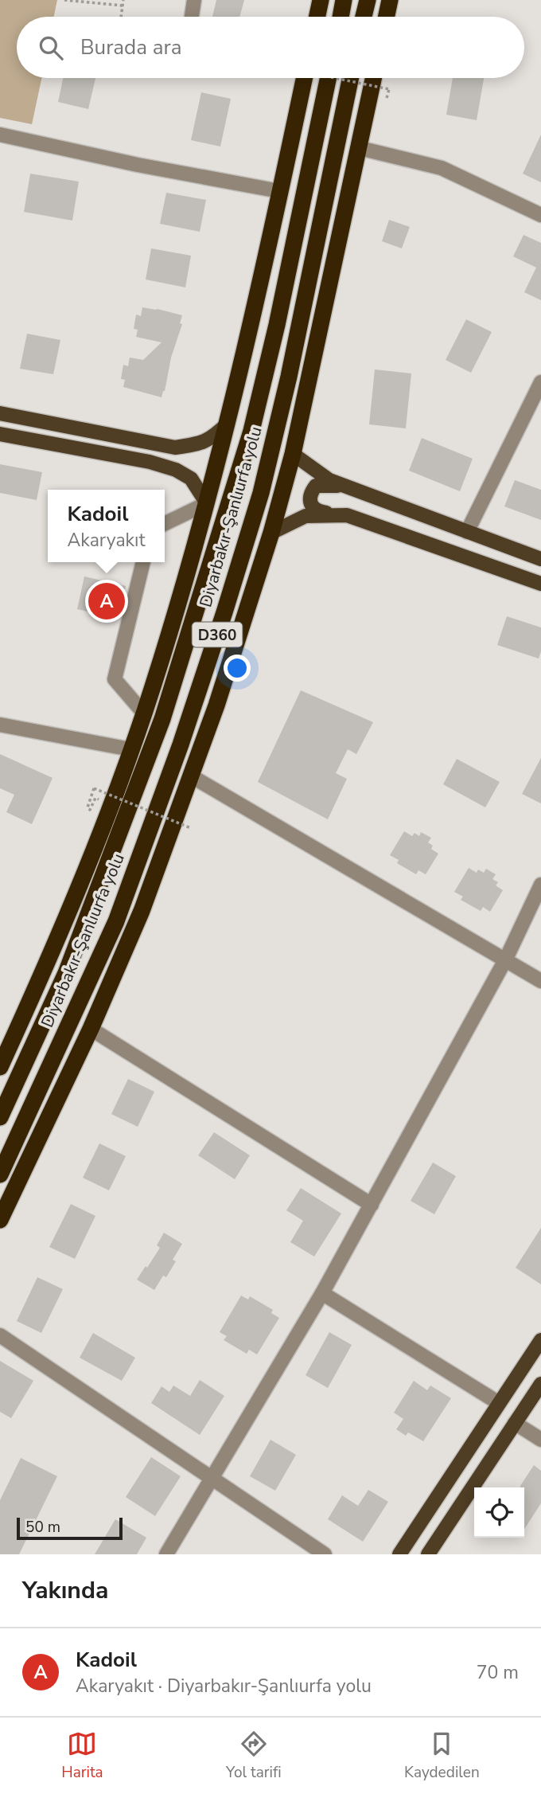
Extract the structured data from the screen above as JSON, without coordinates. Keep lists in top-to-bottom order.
{
  "streets": {
    "highway": ["Diyarbakır-Şanlıurfa yolu", "D360"]
  },
  "scale_bar": "50 m",
  "page": {
    "search": "Burada ara",
    "popup": ["Kadoil", "Akaryakıt"],
    "pins": "A",
    "scale": "50 m",
    "heading": "Yakında",
    "list": [
      {
        "mark": "A",
        "name": "Kadoil",
        "note": "Akaryakıt · Diyarbakır-Şanlıurfa yolu",
        "value": "70 m"
      }
    ],
    "nav": ["Harita", "Yol tarifi", "Kaydedilen"]
  }
}
